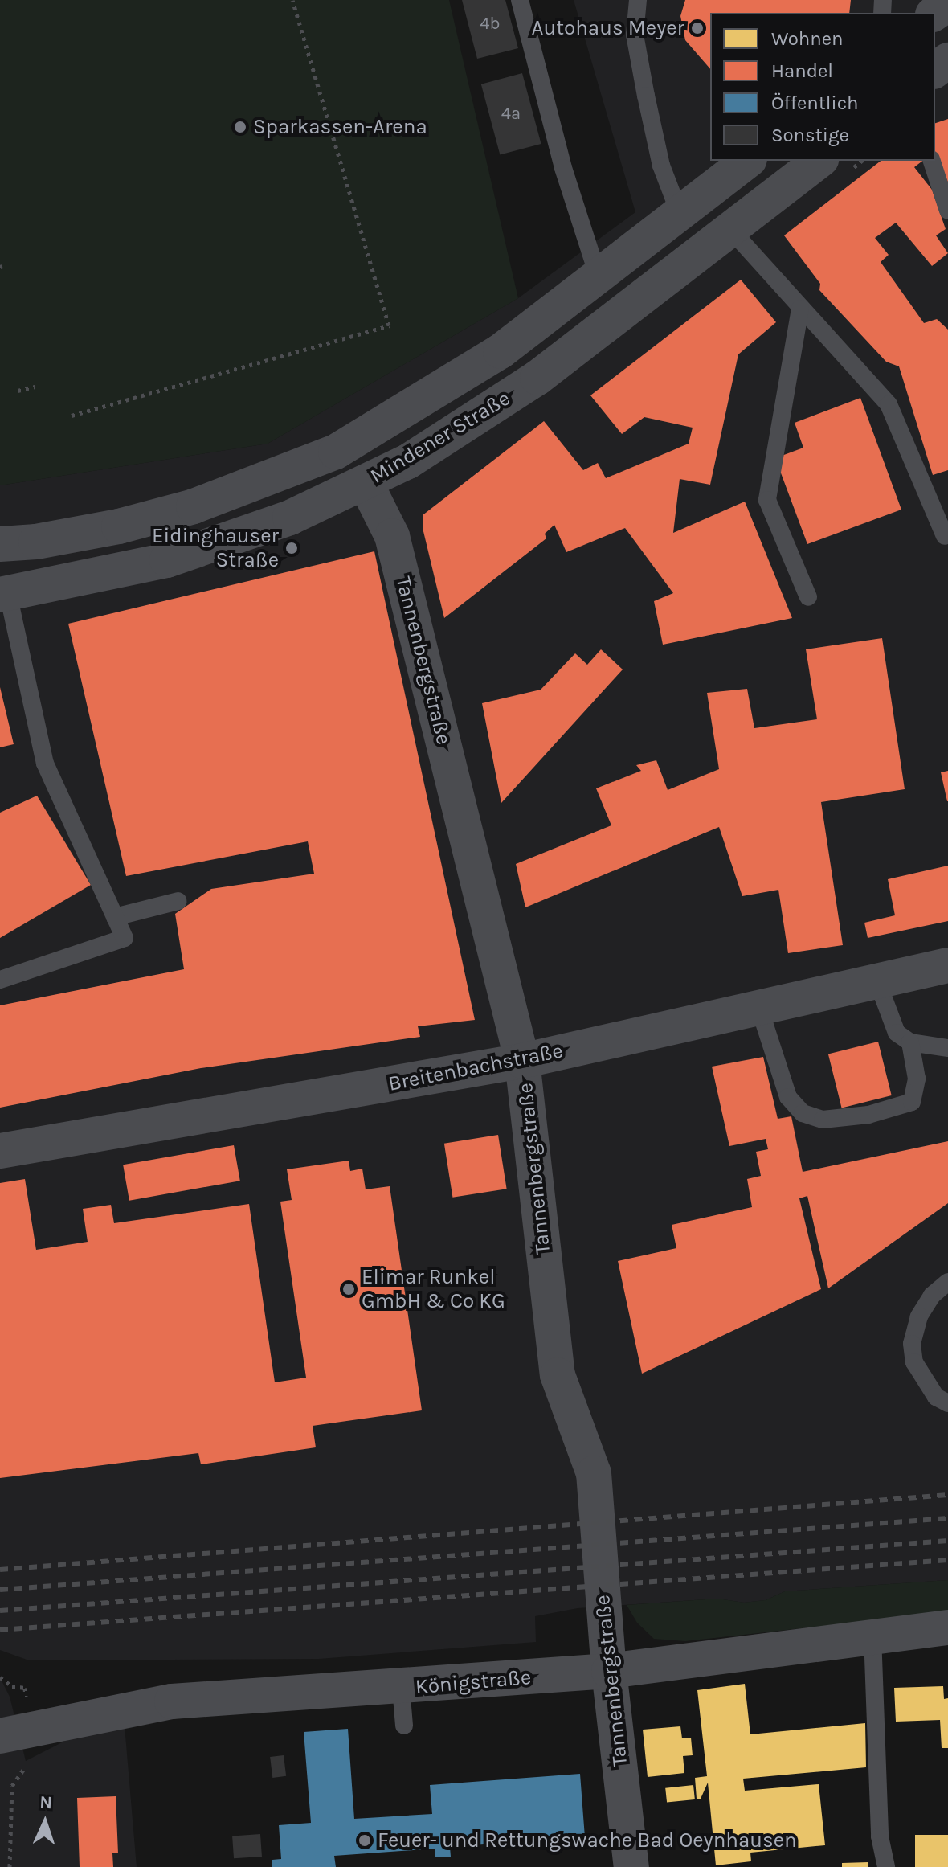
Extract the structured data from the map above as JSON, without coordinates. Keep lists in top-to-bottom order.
{
  "streets": {
    "street": [
      "Mindener Straße",
      "Tannenbergstraße",
      "Breitenbachstraße",
      "Königstraße"
    ]
  },
  "crossings": [
    ["Mindener Straße", "Tannenbergstraße"],
    ["Tannenbergstraße", "Breitenbachstraße"],
    ["Tannenbergstraße", "Königstraße"]
  ],
  "places": [
    "Autohaus Meyer",
    "Sparkassen-Arena",
    "Eidinghauser Straße",
    "Elimar Runkel GmbH & Co KG",
    "Feuer- und Rettungswache Bad Oeynhausen"
  ],
  "house_numbers": ["4b", "4a"],
  "legend": [
    "Wohnen",
    "Handel",
    "Öffentlich",
    "Sonstige"
  ],
  "north": "top"
}
